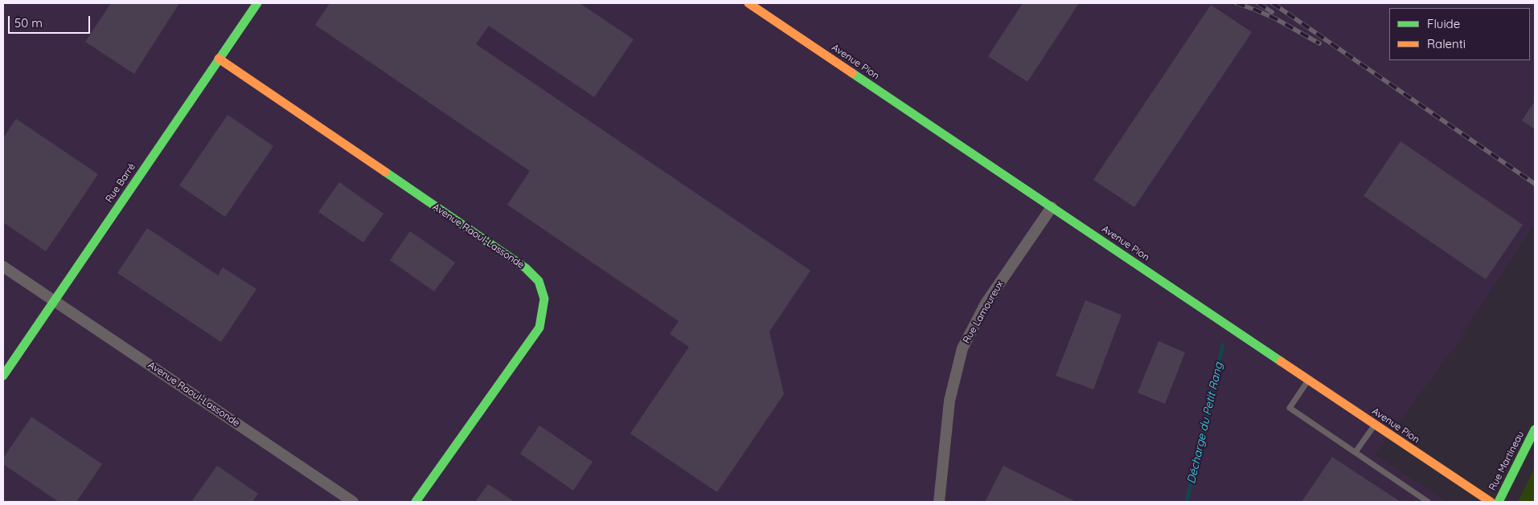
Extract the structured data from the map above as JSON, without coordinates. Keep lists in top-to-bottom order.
{
  "streets": {
    "street": [
      "Avenue Pion",
      "Rue Barré",
      "Avenue Raoul-Lassonde",
      "Rue Lamoureux",
      "Rue Martineau"
    ]
  },
  "crossings": [
    ["Avenue Pion", "Rue Lamoureux"],
    ["Rue Barré", "Avenue Raoul-Lassonde"]
  ],
  "water": ["Décharge du Petit Rang"],
  "legend": ["Fluide", "Ralenti"],
  "scale_bar": "50 m"
}
